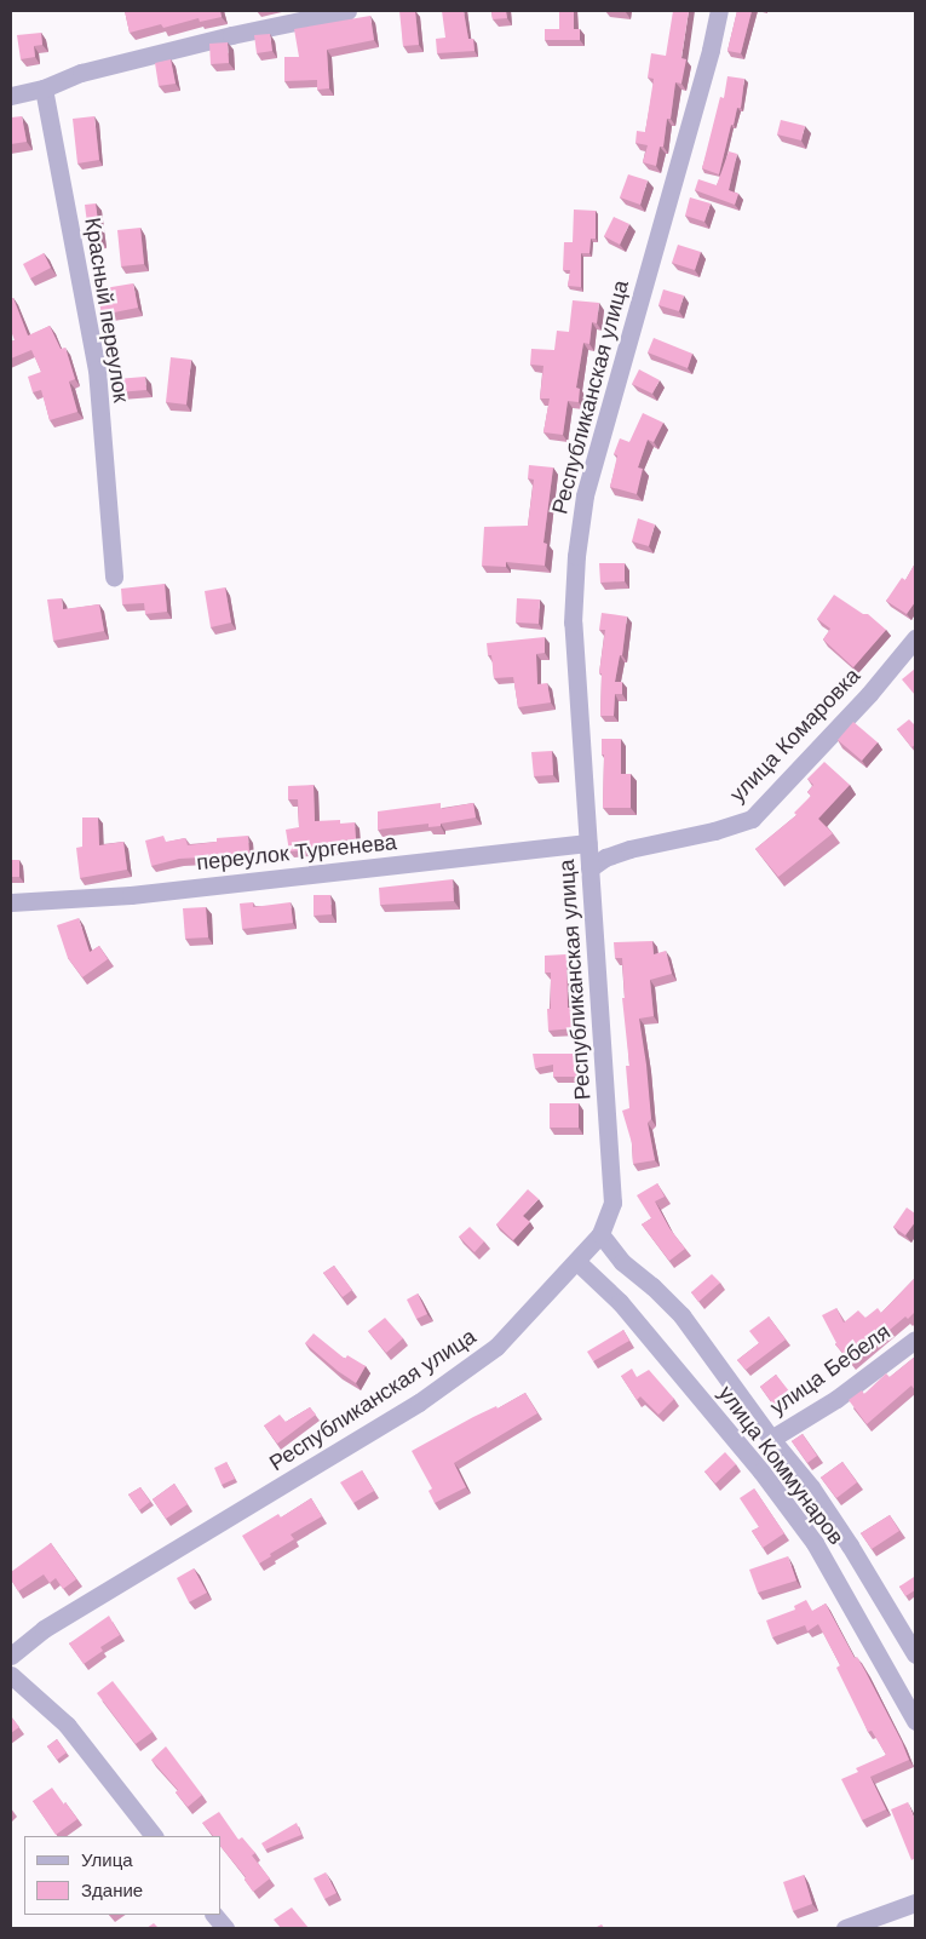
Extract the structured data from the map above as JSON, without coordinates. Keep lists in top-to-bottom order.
{
  "streets": {
    "street": [
      "Красный переулок",
      "Республиканская улица",
      "улица Комаровка",
      "переулок Тургенева",
      "улица Бебеля",
      "улица Коммунаров"
    ]
  },
  "crossings": [
    ["Республиканская улица", "улица Комаровка"],
    ["Республиканская улица", "переулок Тургенева"],
    ["Республиканская улица", "улица Коммунаров"],
    ["улица Бебеля", "улица Коммунаров"]
  ],
  "legend": ["Улица", "Здание"]
}
